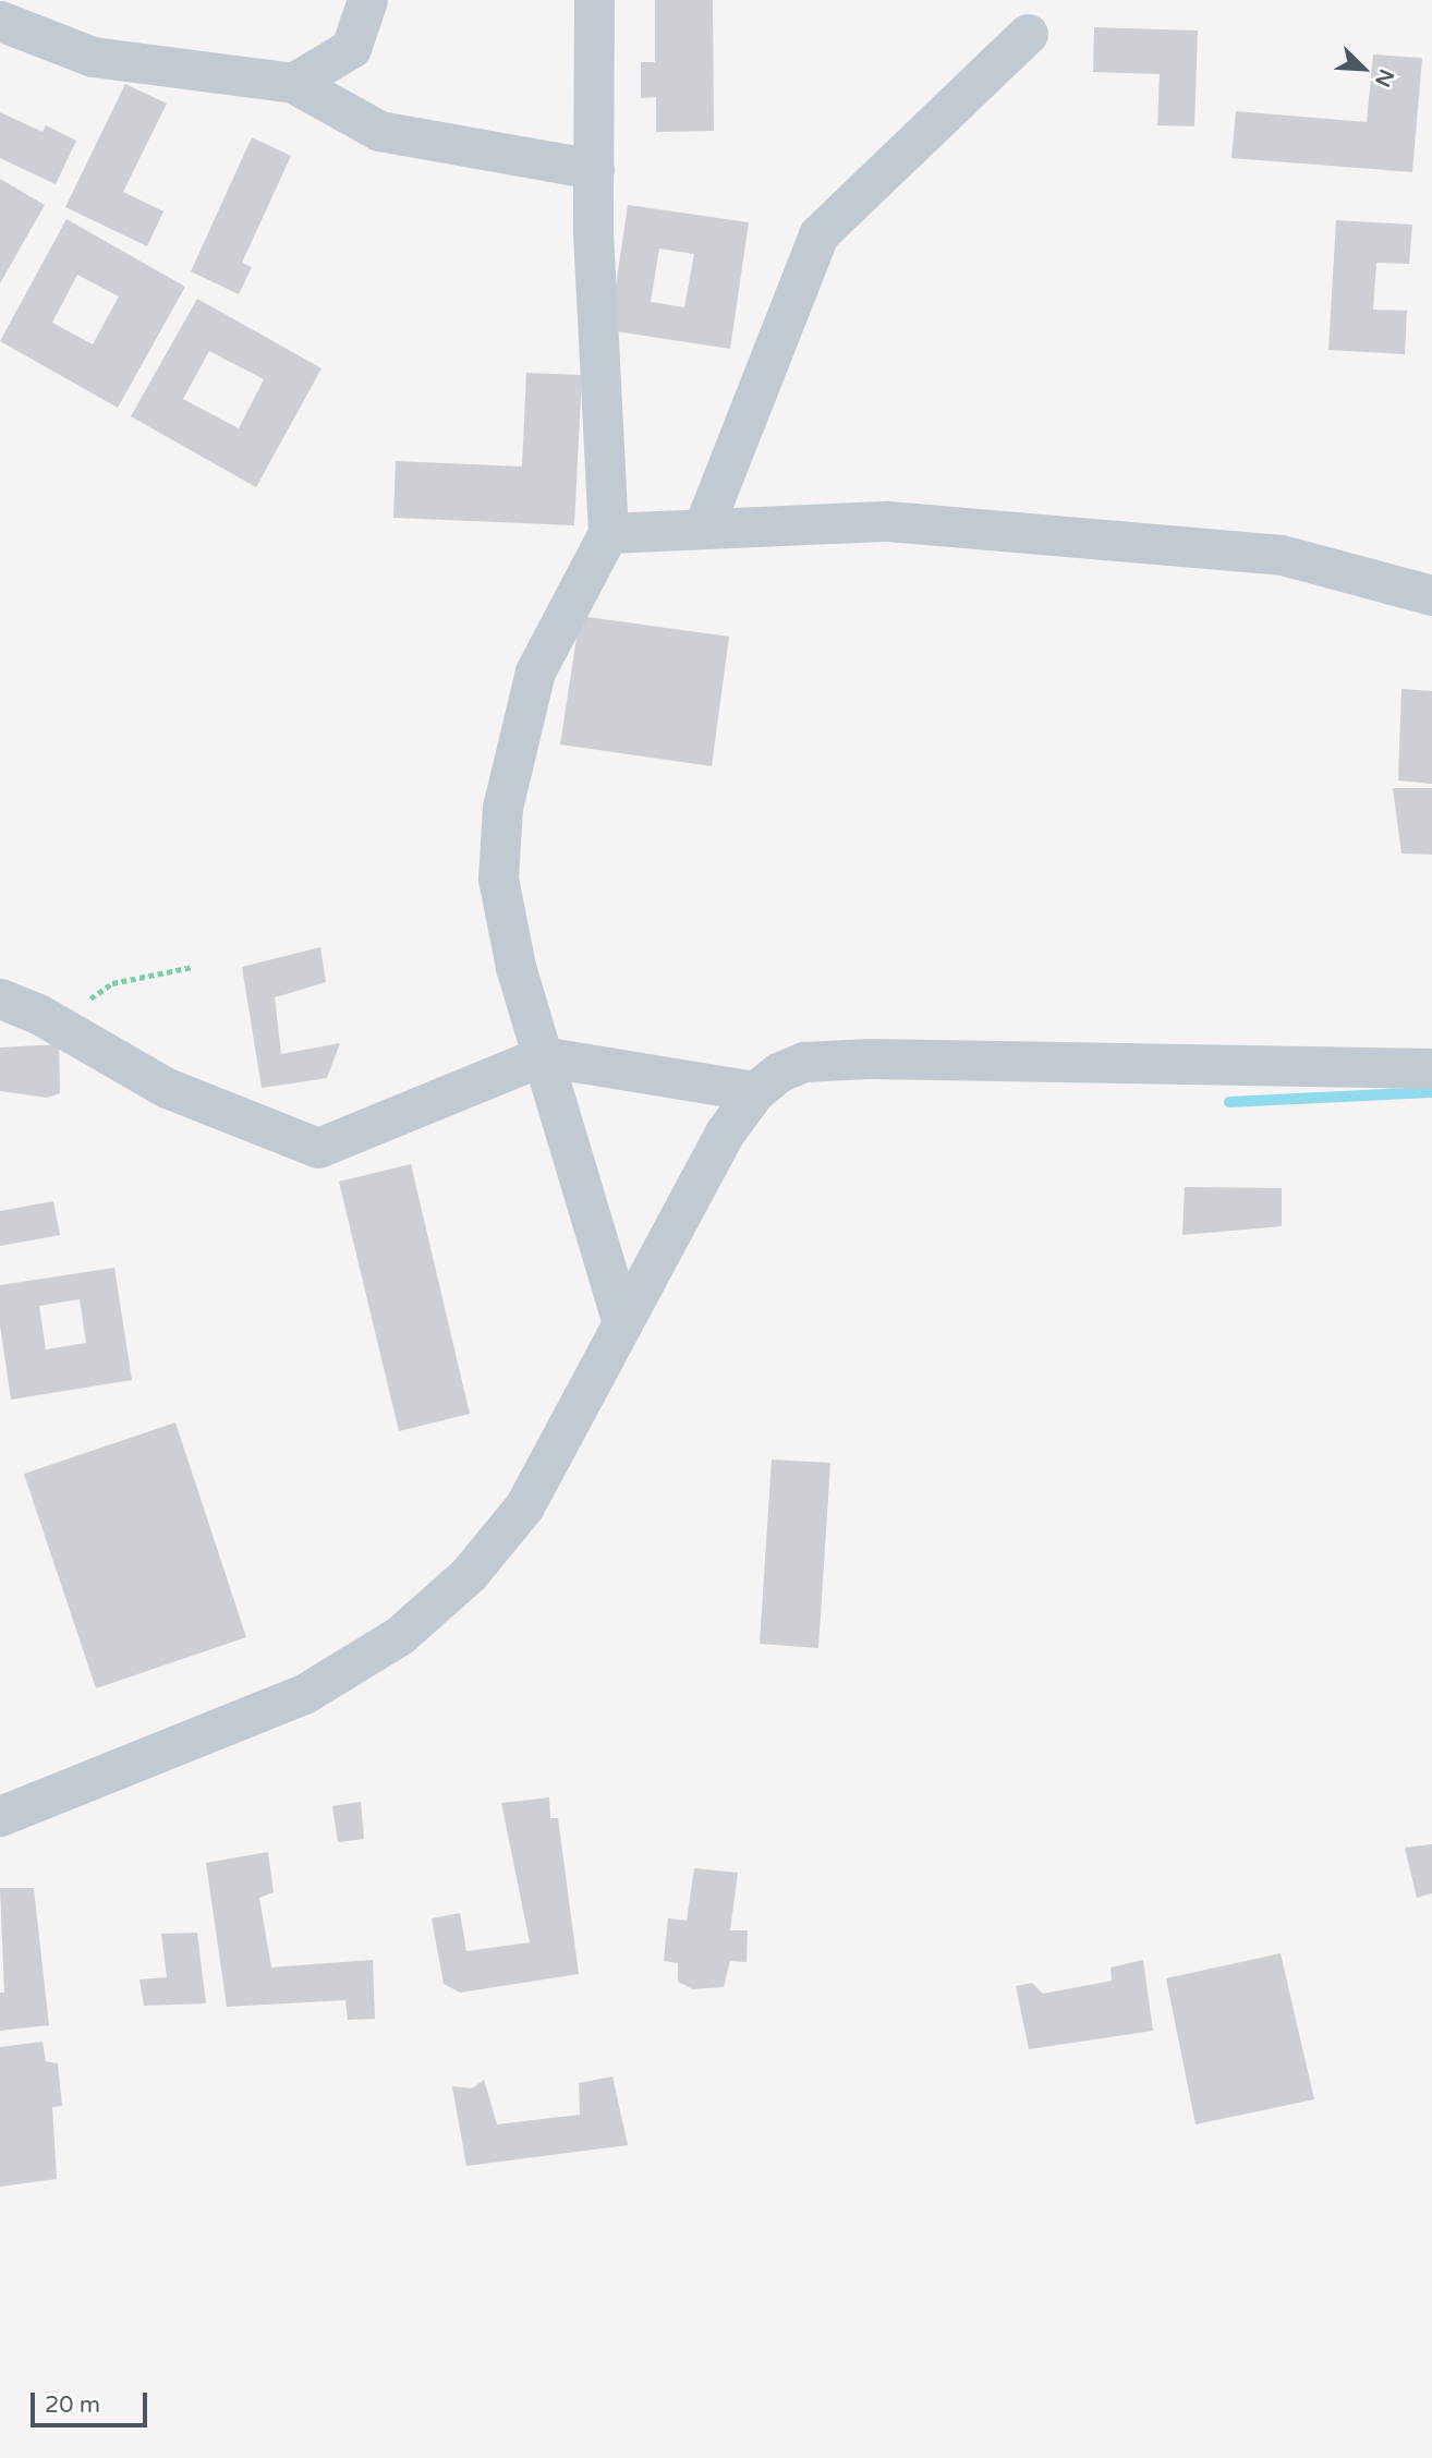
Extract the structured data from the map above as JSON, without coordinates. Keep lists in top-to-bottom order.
{
  "scale_bar": "20 m",
  "north": "bottom right"
}
